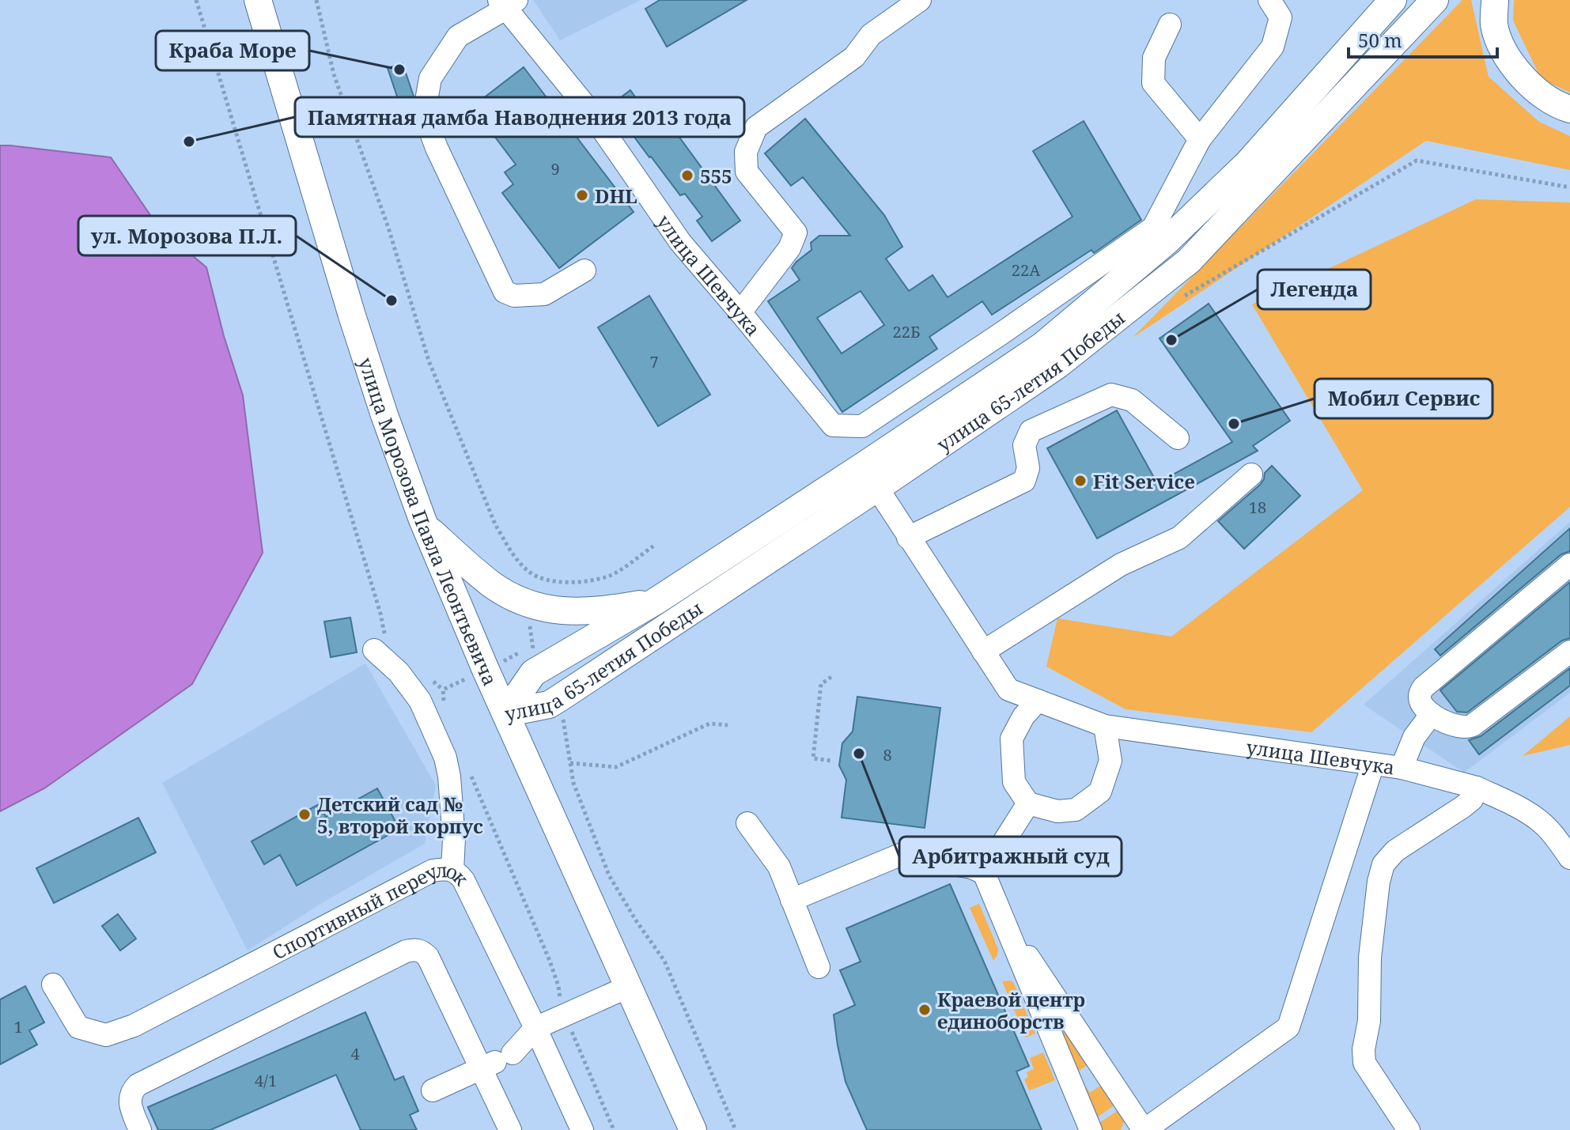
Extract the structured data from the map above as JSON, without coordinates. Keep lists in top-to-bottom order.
{
  "streets": {
    "main road": ["улица 65-летия Победы", "улица Морозова Павла Леонтьевича"],
    "street": ["улица Шевчука", "Спортивный переулок"]
  },
  "crossings": [
    ["улица Шевчука", "улица 65-летия Победы"],
    ["улица 65-летия Победы", "улица Морозова Павла Леонтьевича"]
  ],
  "places": [
    "Краба Море",
    "Памятная дамба Наводнения 2013 года",
    "555",
    "DHL",
    "ул. Морозова П.Л.",
    "Легенда",
    "Мобил Сервис",
    "Fit Service",
    "Арбитражный суд",
    "Детский сад № 5, второй корпус",
    "Краевой центр единоборств"
  ],
  "house_numbers": [
    "9",
    "22А",
    "22Б",
    "7",
    "18",
    "8",
    "1",
    "4",
    "4/1"
  ],
  "scale_bar": "50 m"
}
